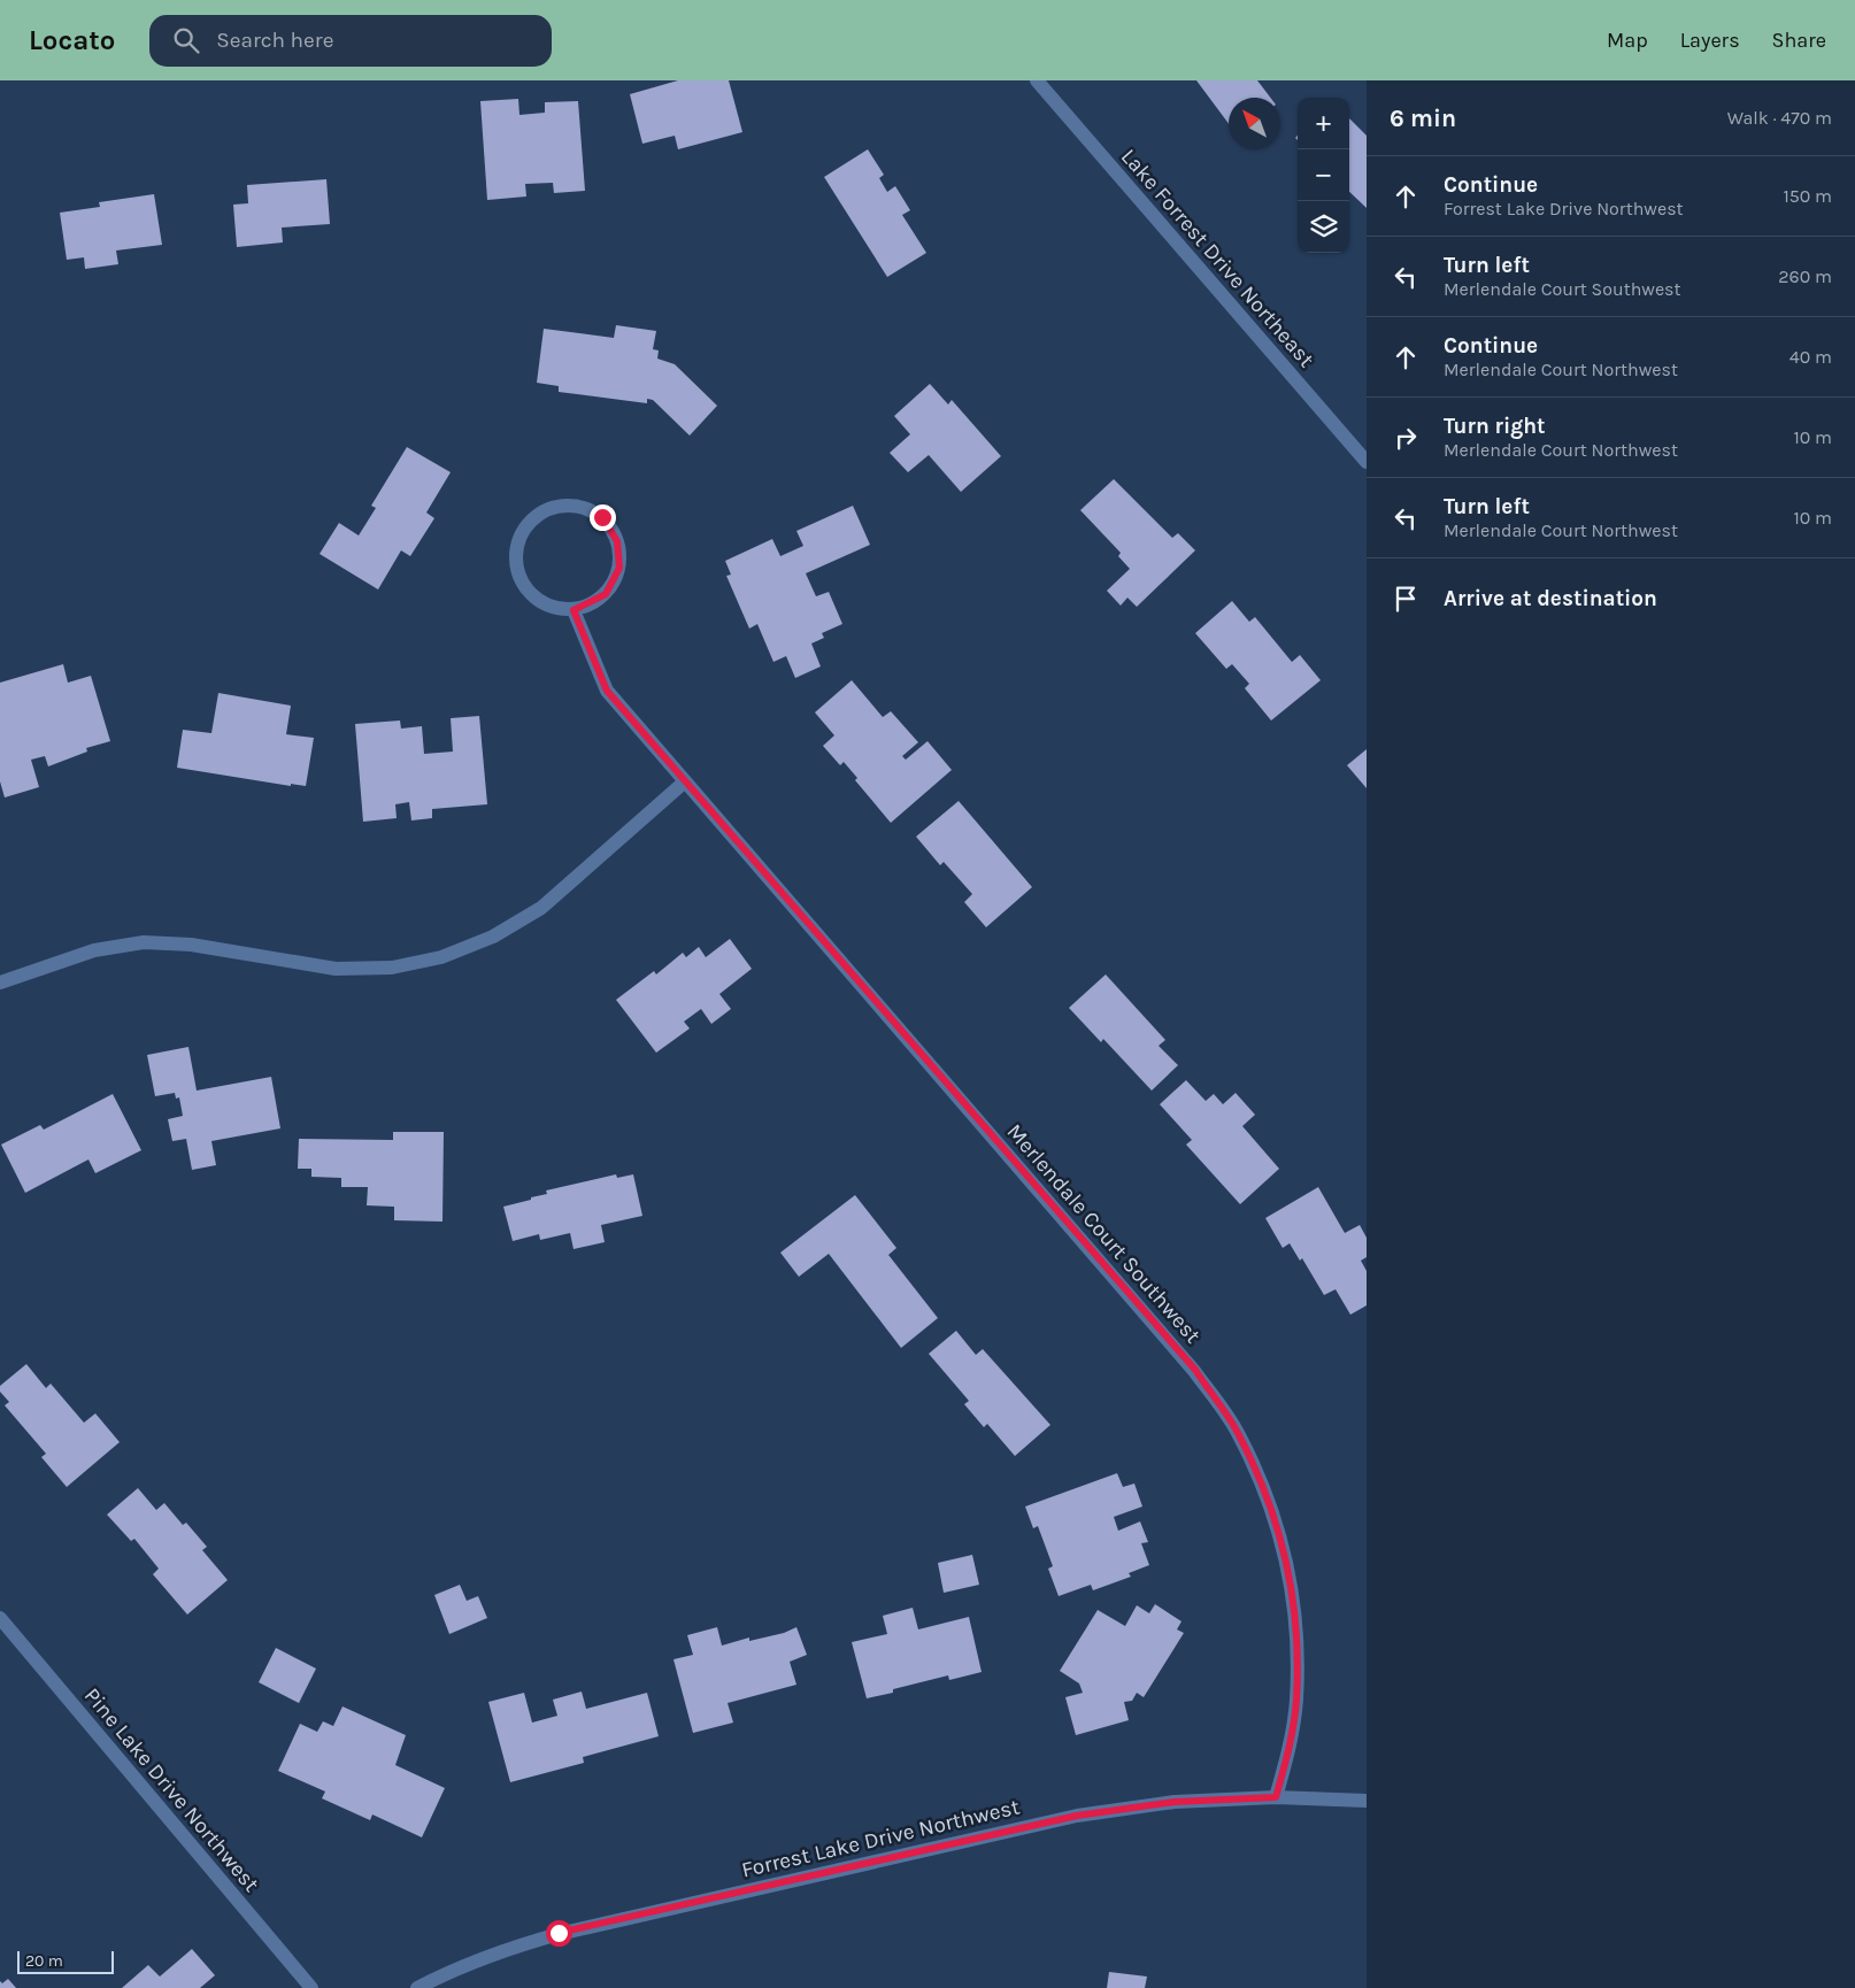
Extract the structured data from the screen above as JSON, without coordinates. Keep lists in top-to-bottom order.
{
  "streets": {
    "street": [
      "Lake Forrest Drive Northeast",
      "Merlendale Court Southwest",
      "Pine Lake Drive Northwest",
      "Forrest Lake Drive Northwest"
    ]
  },
  "crossings": [
    ["Merlendale Court Southwest", "Forrest Lake Drive Northwest"]
  ],
  "scale_bar": "20 m",
  "north": "top left",
  "page": {
    "header": "Locato",
    "search": "Search here",
    "nav": ["Map", "Layers", "Share"],
    "heading": ["6 min", "Walk · 470 m"],
    "map_buttons": ["+", "−"],
    "list": [
      ["Continue", "Forrest Lake Drive Northwest", "150 m"],
      ["Turn left", "Merlendale Court Southwest", "260 m"],
      ["Continue", "Merlendale Court Northwest", "40 m"],
      ["Turn right", "Merlendale Court Northwest", "10 m"],
      ["Turn left", "Merlendale Court Northwest", "10 m"],
      "Arrive at destination"
    ],
    "scale": "20 m"
  }
}
